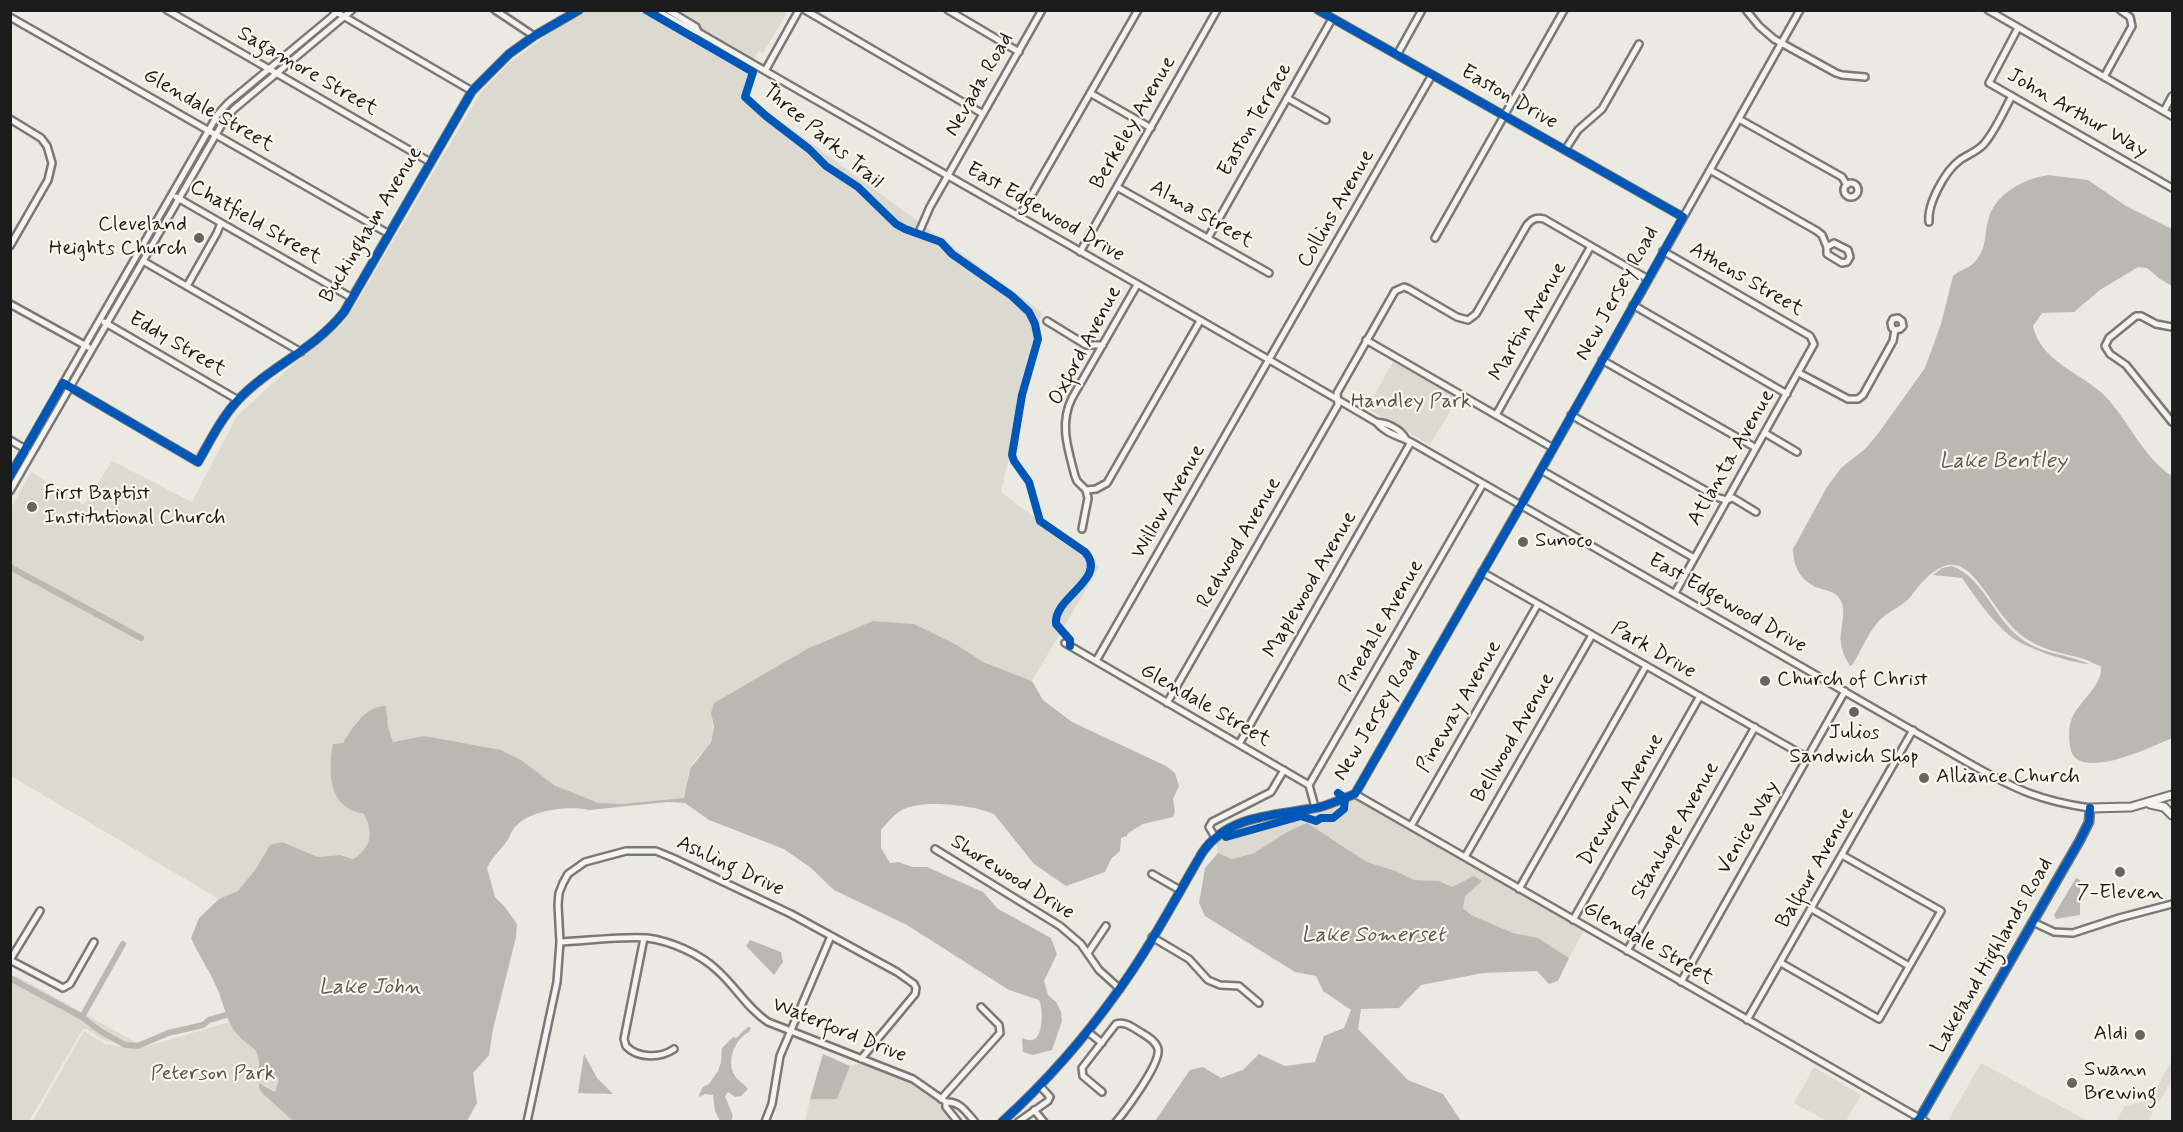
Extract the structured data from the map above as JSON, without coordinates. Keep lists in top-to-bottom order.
{
  "streets": {
    "main road": ["East Edgewood Drive", "Lakeland Highlands Road"],
    "street": [
      "Sagamore Street",
      "Nevada Road",
      "Easton Drive",
      "Glendale Street",
      "John Arthur Way",
      "Easton Terrace",
      "Berkeley Avenue",
      "Collins Avenue",
      "Alma Street",
      "Chatfield Street",
      "Buckingham Avenue",
      "Athens Street",
      "New Jersey Road",
      "Martin Avenue",
      "Eddy Street",
      "Oxford Avenue",
      "Atlanta Avenue",
      "Willow Avenue",
      "Redwood Avenue",
      "Maplewood Avenue",
      "Pinedale Avenue",
      "Park Drive",
      "Pineway Avenue",
      "Bellwood Avenue",
      "Drewery Avenue",
      "Venice Way",
      "Stanhope Avenue",
      "Ashling Drive",
      "Balfour Avenue",
      "Shorewood Drive",
      "Waterford Drive"
    ],
    "cycle path": ["Three Parks Trail"]
  },
  "crossings": [
    ["Sagamore Street", "Buckingham Avenue"],
    ["Nevada Road", "East Edgewood Drive"],
    ["Easton Drive", "Easton Terrace"],
    ["Easton Drive", "Collins Avenue"],
    ["Easton Drive", "New Jersey Road"],
    ["Glendale Street", "Buckingham Avenue"],
    ["Glendale Street", "New Jersey Road"],
    ["Glendale Street", "Willow Avenue"],
    ["Glendale Street", "Redwood Avenue"],
    ["Glendale Street", "Maplewood Avenue"],
    ["Glendale Street", "Pinedale Avenue"],
    ["Glendale Street", "Pineway Avenue"],
    ["Glendale Street", "Bellwood Avenue"],
    ["Glendale Street", "Drewery Avenue"],
    ["Glendale Street", "Venice Way"],
    ["Glendale Street", "Stanhope Avenue"],
    ["Glendale Street", "Balfour Avenue"],
    ["Glendale Street", "Lakeland Highlands Road"],
    ["Easton Terrace", "Alma Street"],
    ["Berkeley Avenue", "East Edgewood Drive"],
    ["Berkeley Avenue", "Alma Street"],
    ["Collins Avenue", "East Edgewood Drive"],
    ["Collins Avenue", "Willow Avenue"],
    ["East Edgewood Drive", "New Jersey Road"],
    ["East Edgewood Drive", "Oxford Avenue"],
    ["East Edgewood Drive", "Atlanta Avenue"],
    ["East Edgewood Drive", "Willow Avenue"],
    ["East Edgewood Drive", "Redwood Avenue"],
    ["East Edgewood Drive", "Maplewood Avenue"],
    ["East Edgewood Drive", "Pinedale Avenue"],
    ["East Edgewood Drive", "Venice Way"],
    ["East Edgewood Drive", "Balfour Avenue"],
    ["East Edgewood Drive", "Lakeland Highlands Road"],
    ["Chatfield Street", "Buckingham Avenue"],
    ["Buckingham Avenue", "Eddy Street"],
    ["Athens Street", "New Jersey Road"],
    ["Athens Street", "Atlanta Avenue"],
    ["New Jersey Road", "Park Drive"],
    ["New Jersey Road", "Shorewood Drive"],
    ["Martin Avenue", "Redwood Avenue"],
    ["Park Drive", "Pineway Avenue"],
    ["Park Drive", "Bellwood Avenue"],
    ["Park Drive", "Drewery Avenue"],
    ["Park Drive", "Venice Way"],
    ["Park Drive", "Stanhope Avenue"],
    ["Ashling Drive", "Waterford Drive"]
  ],
  "water": ["Lake Bentley", "Lake Somerset", "Lake John"],
  "parks": ["Handley Park", "Peterson Park"],
  "places": [
    "Cleveland Heights Church",
    "First Baptist Institutional Church",
    "Sunoco",
    "Church of Christ",
    "Julios Sandwich Shop",
    "Alliance Church",
    "7-Eleven",
    "Aldi",
    "Swann Brewing"
  ]
}
